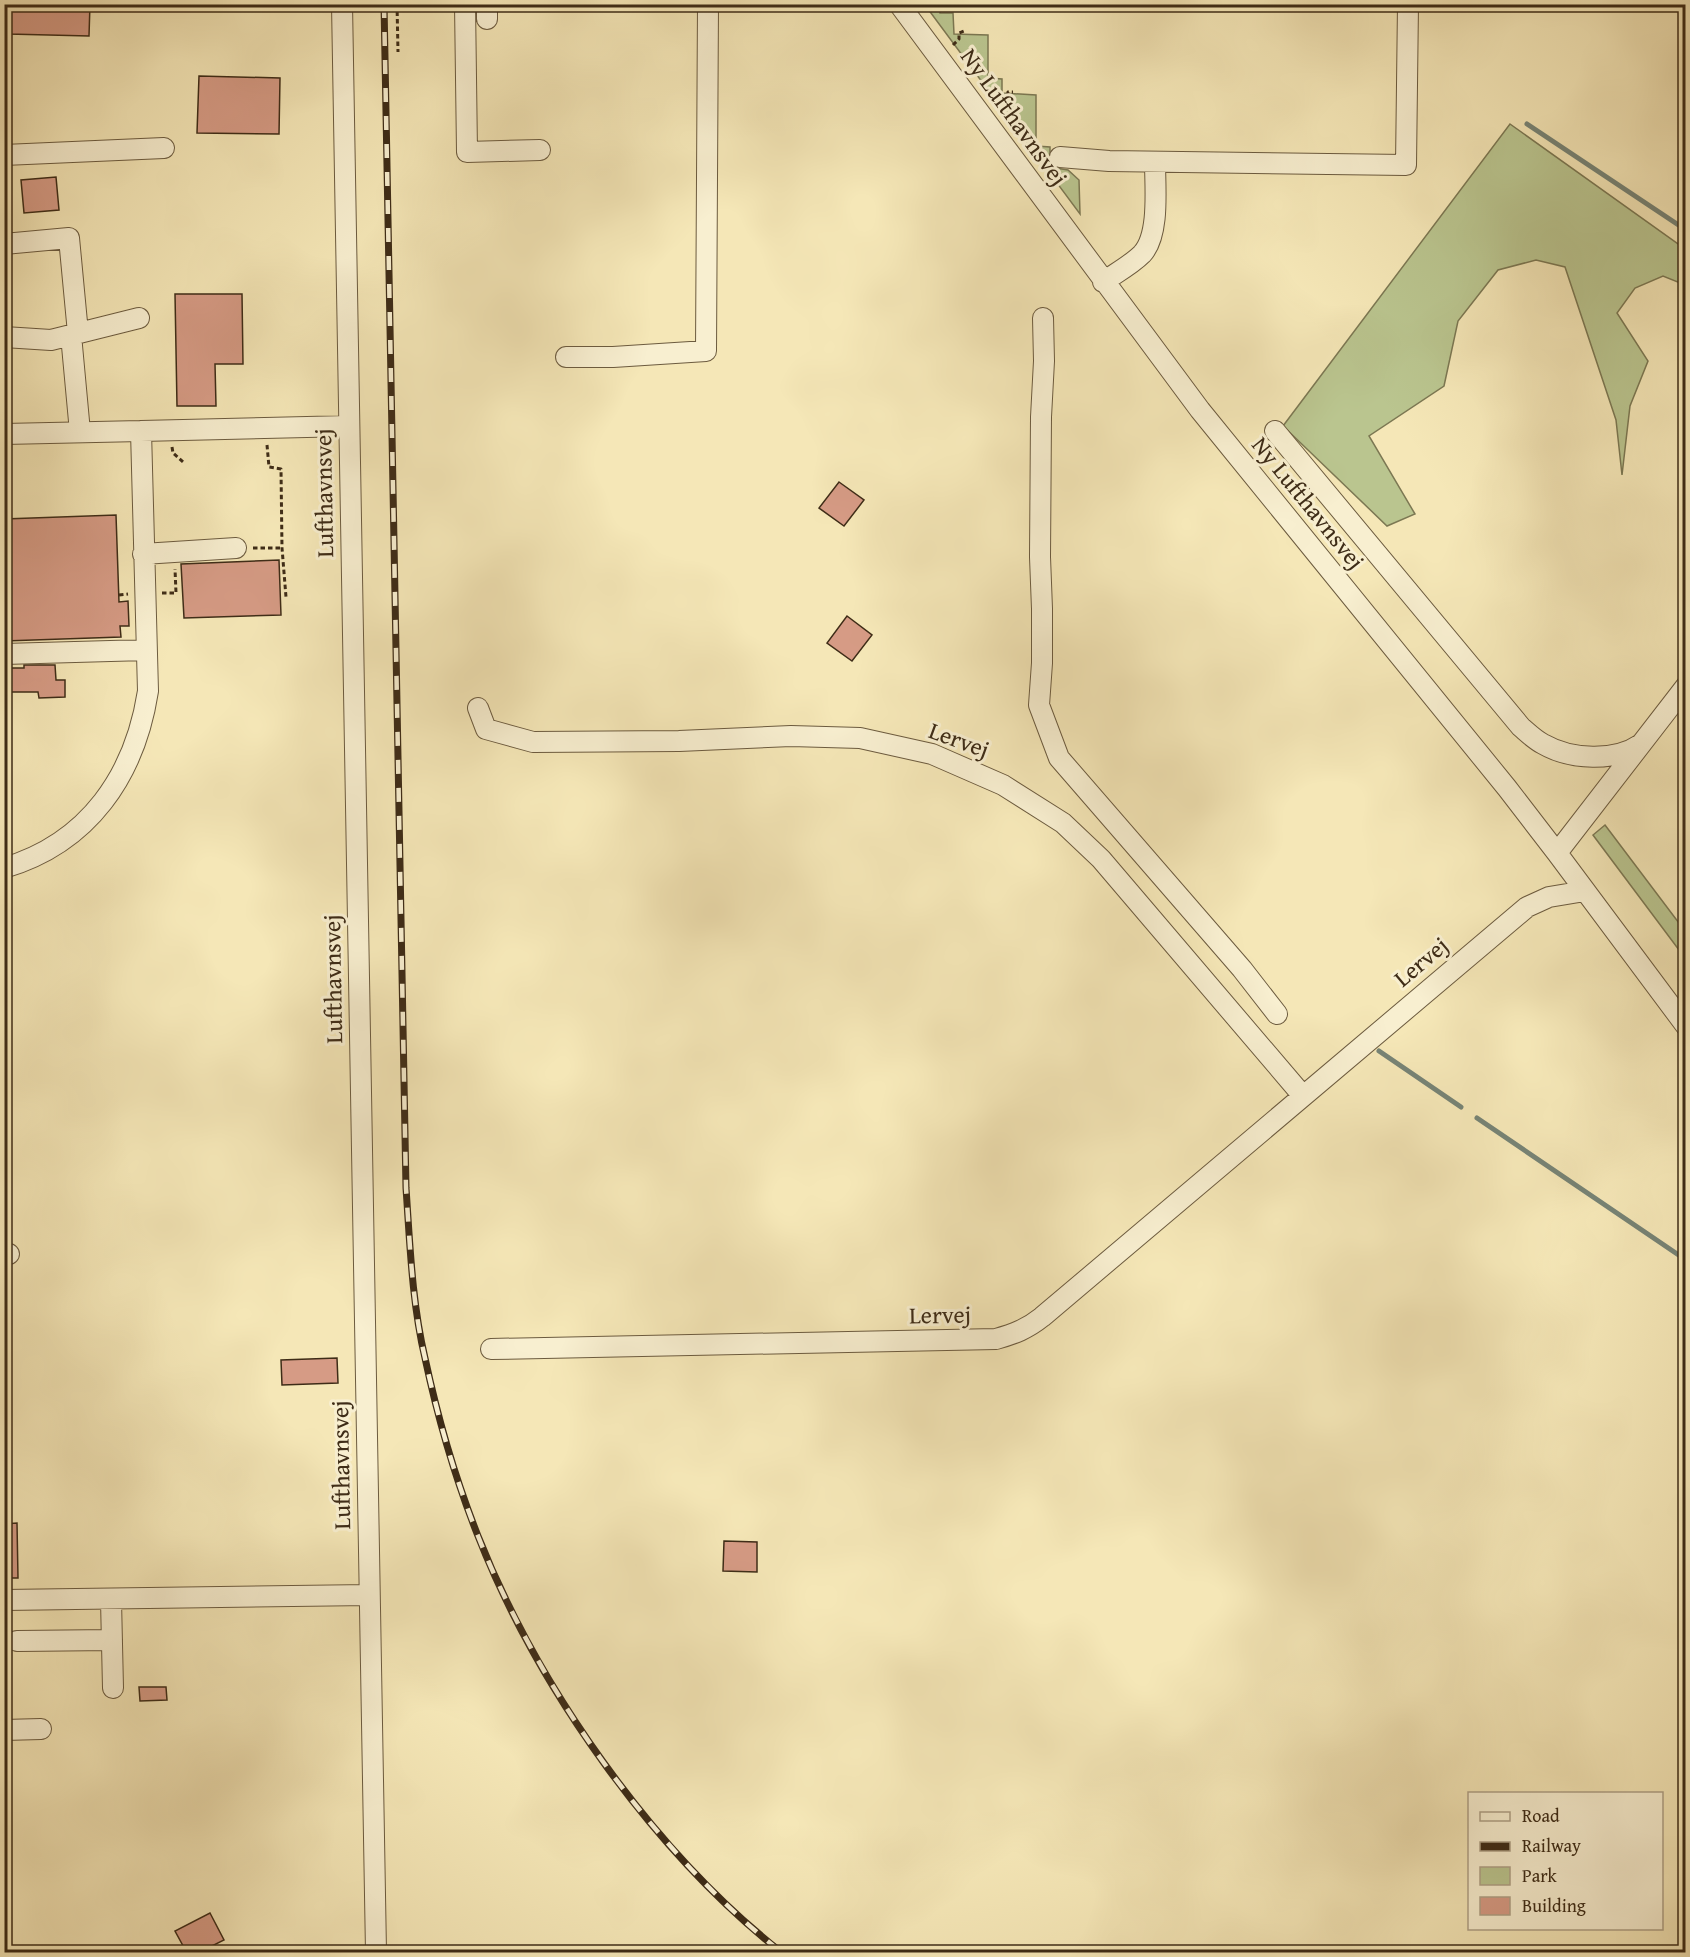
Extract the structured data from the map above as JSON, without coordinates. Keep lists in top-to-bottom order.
{
  "streets": {
    "street": ["Ny Lufthavnsvej", "Lufthavnsvej", "Lervej"]
  },
  "crossings": [
    ["Ny Lufthavnsvej", "Lervej"]
  ],
  "legend": [
    "Road",
    "Railway",
    "Park",
    "Building"
  ]
}
